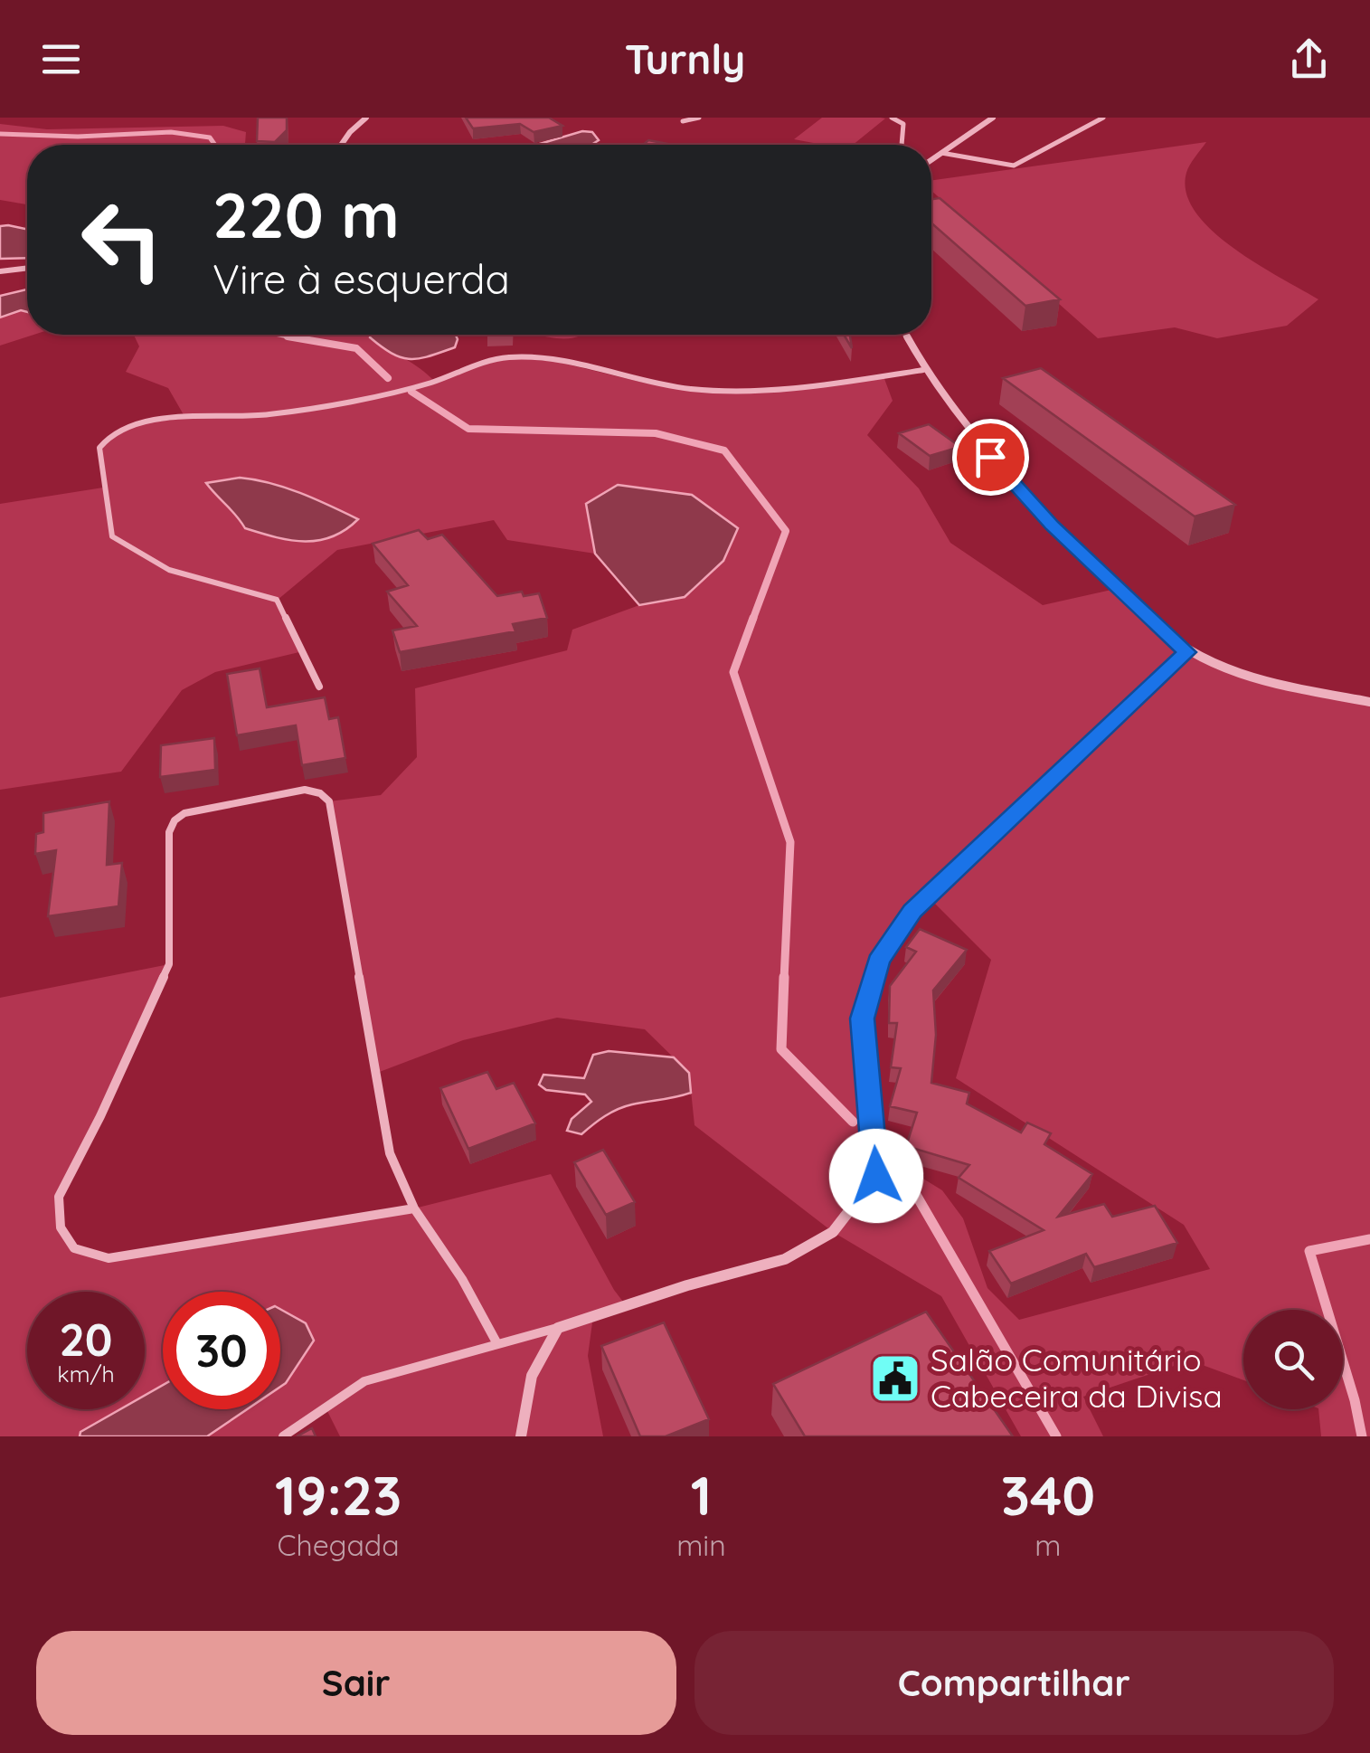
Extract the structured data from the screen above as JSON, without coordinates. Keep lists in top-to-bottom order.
{
  "places": {
    "public building": ["Salão Comunitário Cabeceira da Divisa"]
  },
  "page": {
    "header": "Turnly",
    "turn": ["220 m", "Vire à esquerda"],
    "speed": "20 km/h",
    "limit": "30",
    "eta": [
      "19:23",
      "Chegada",
      "1",
      "min",
      "340",
      "m"
    ],
    "buttons": ["Sair", "Compartilhar"]
  }
}
